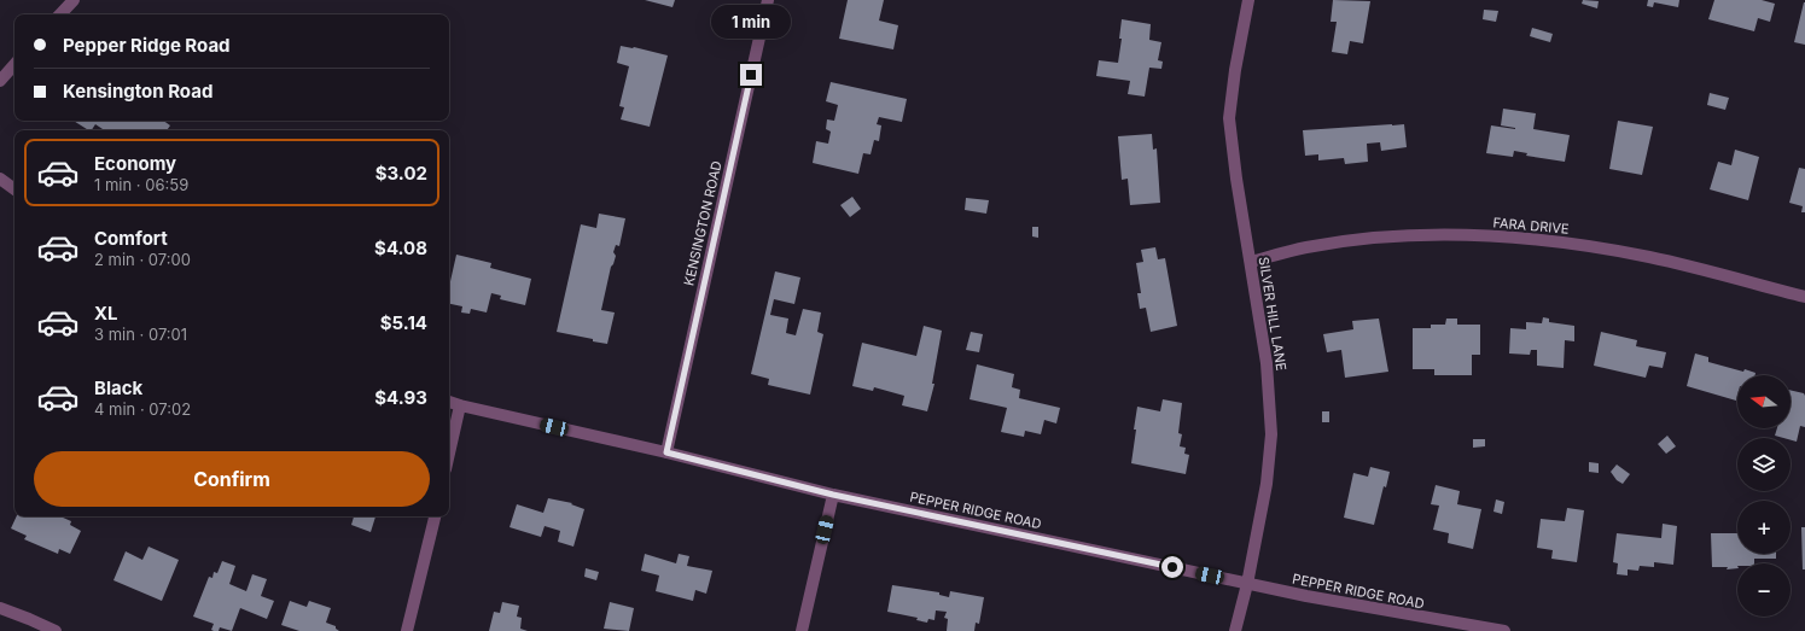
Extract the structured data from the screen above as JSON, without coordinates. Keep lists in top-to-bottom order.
{
  "streets": {
    "street": [
      "KENSINGTON ROAD",
      "FARA DRIVE",
      "SILVER HILL LANE",
      "PEPPER RIDGE ROAD"
    ]
  },
  "crossings": [
    ["KENSINGTON ROAD", "PEPPER RIDGE ROAD"],
    ["FARA DRIVE", "SILVER HILL LANE"],
    ["SILVER HILL LANE", "PEPPER RIDGE ROAD"]
  ],
  "north": "left",
  "page": {
    "bubble": "1 min",
    "banner": ["Pepper Ridge Road", "Kensington Road"],
    "list": [
      {
        "name": "Economy",
        "note": "1 min · 06:59",
        "value": "$3.02"
      },
      {
        "name": "Comfort",
        "note": "2 min · 07:00",
        "value": "$4.08"
      },
      {
        "name": "XL",
        "note": "3 min · 07:01",
        "value": "$5.14"
      },
      {
        "name": "Black",
        "note": "4 min · 07:02",
        "value": "$4.93"
      }
    ],
    "map_buttons": ["+", "−"],
    "buttons": "Confirm"
  }
}
